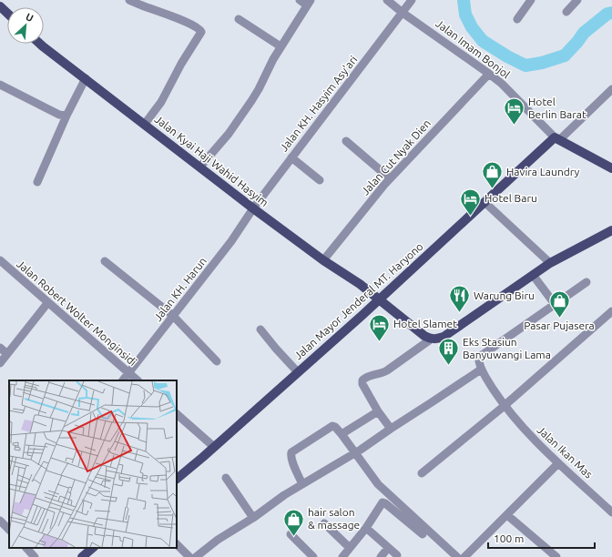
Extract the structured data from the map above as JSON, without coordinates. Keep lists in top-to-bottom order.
{
  "streets": {
    "main road": ["Jalan Imam Bonjol", "Jalan Kyai Haji Wahid Hasyim", "Jalan Mayor Jenderal MT. Haryono"],
    "street": [
      "Jalan KH. Hasyim Asy'ari",
      "Jalan Cut Nyak Dien",
      "Jalan KH. Harun",
      "Jalan Robert Wolter Monginsidi",
      "Jalan Ikan Mas"
    ]
  },
  "crossings": [
    ["Jalan Imam Bonjol", "Jalan KH. Hasyim Asy'ari"],
    ["Jalan Imam Bonjol", "Jalan Cut Nyak Dien"],
    ["Jalan Imam Bonjol", "Jalan Mayor Jenderal MT. Haryono"],
    ["Jalan KH. Hasyim Asy'ari", "Jalan Kyai Haji Wahid Hasyim"],
    ["Jalan KH. Hasyim Asy'ari", "Jalan KH. Harun"],
    ["Jalan Cut Nyak Dien", "Jalan Kyai Haji Wahid Hasyim"],
    ["Jalan Kyai Haji Wahid Hasyim", "Jalan KH. Harun"],
    ["Jalan Kyai Haji Wahid Hasyim", "Jalan Mayor Jenderal MT. Haryono"],
    ["Jalan KH. Harun", "Jalan Robert Wolter Monginsidi"]
  ],
  "places": {
    "hotel": ["Hotel Berlin Barat", "Hotel Baru", "Hotel Slamet"],
    "shop": ["Havira Laundry", "Pasar Pujasera", "hair salon & massage"],
    "restaurant": ["Warung Biru"],
    "building": ["Eks Stasiun Banyuwangi Lama"]
  },
  "scale_bar": "100 m",
  "north": "top right"
}
